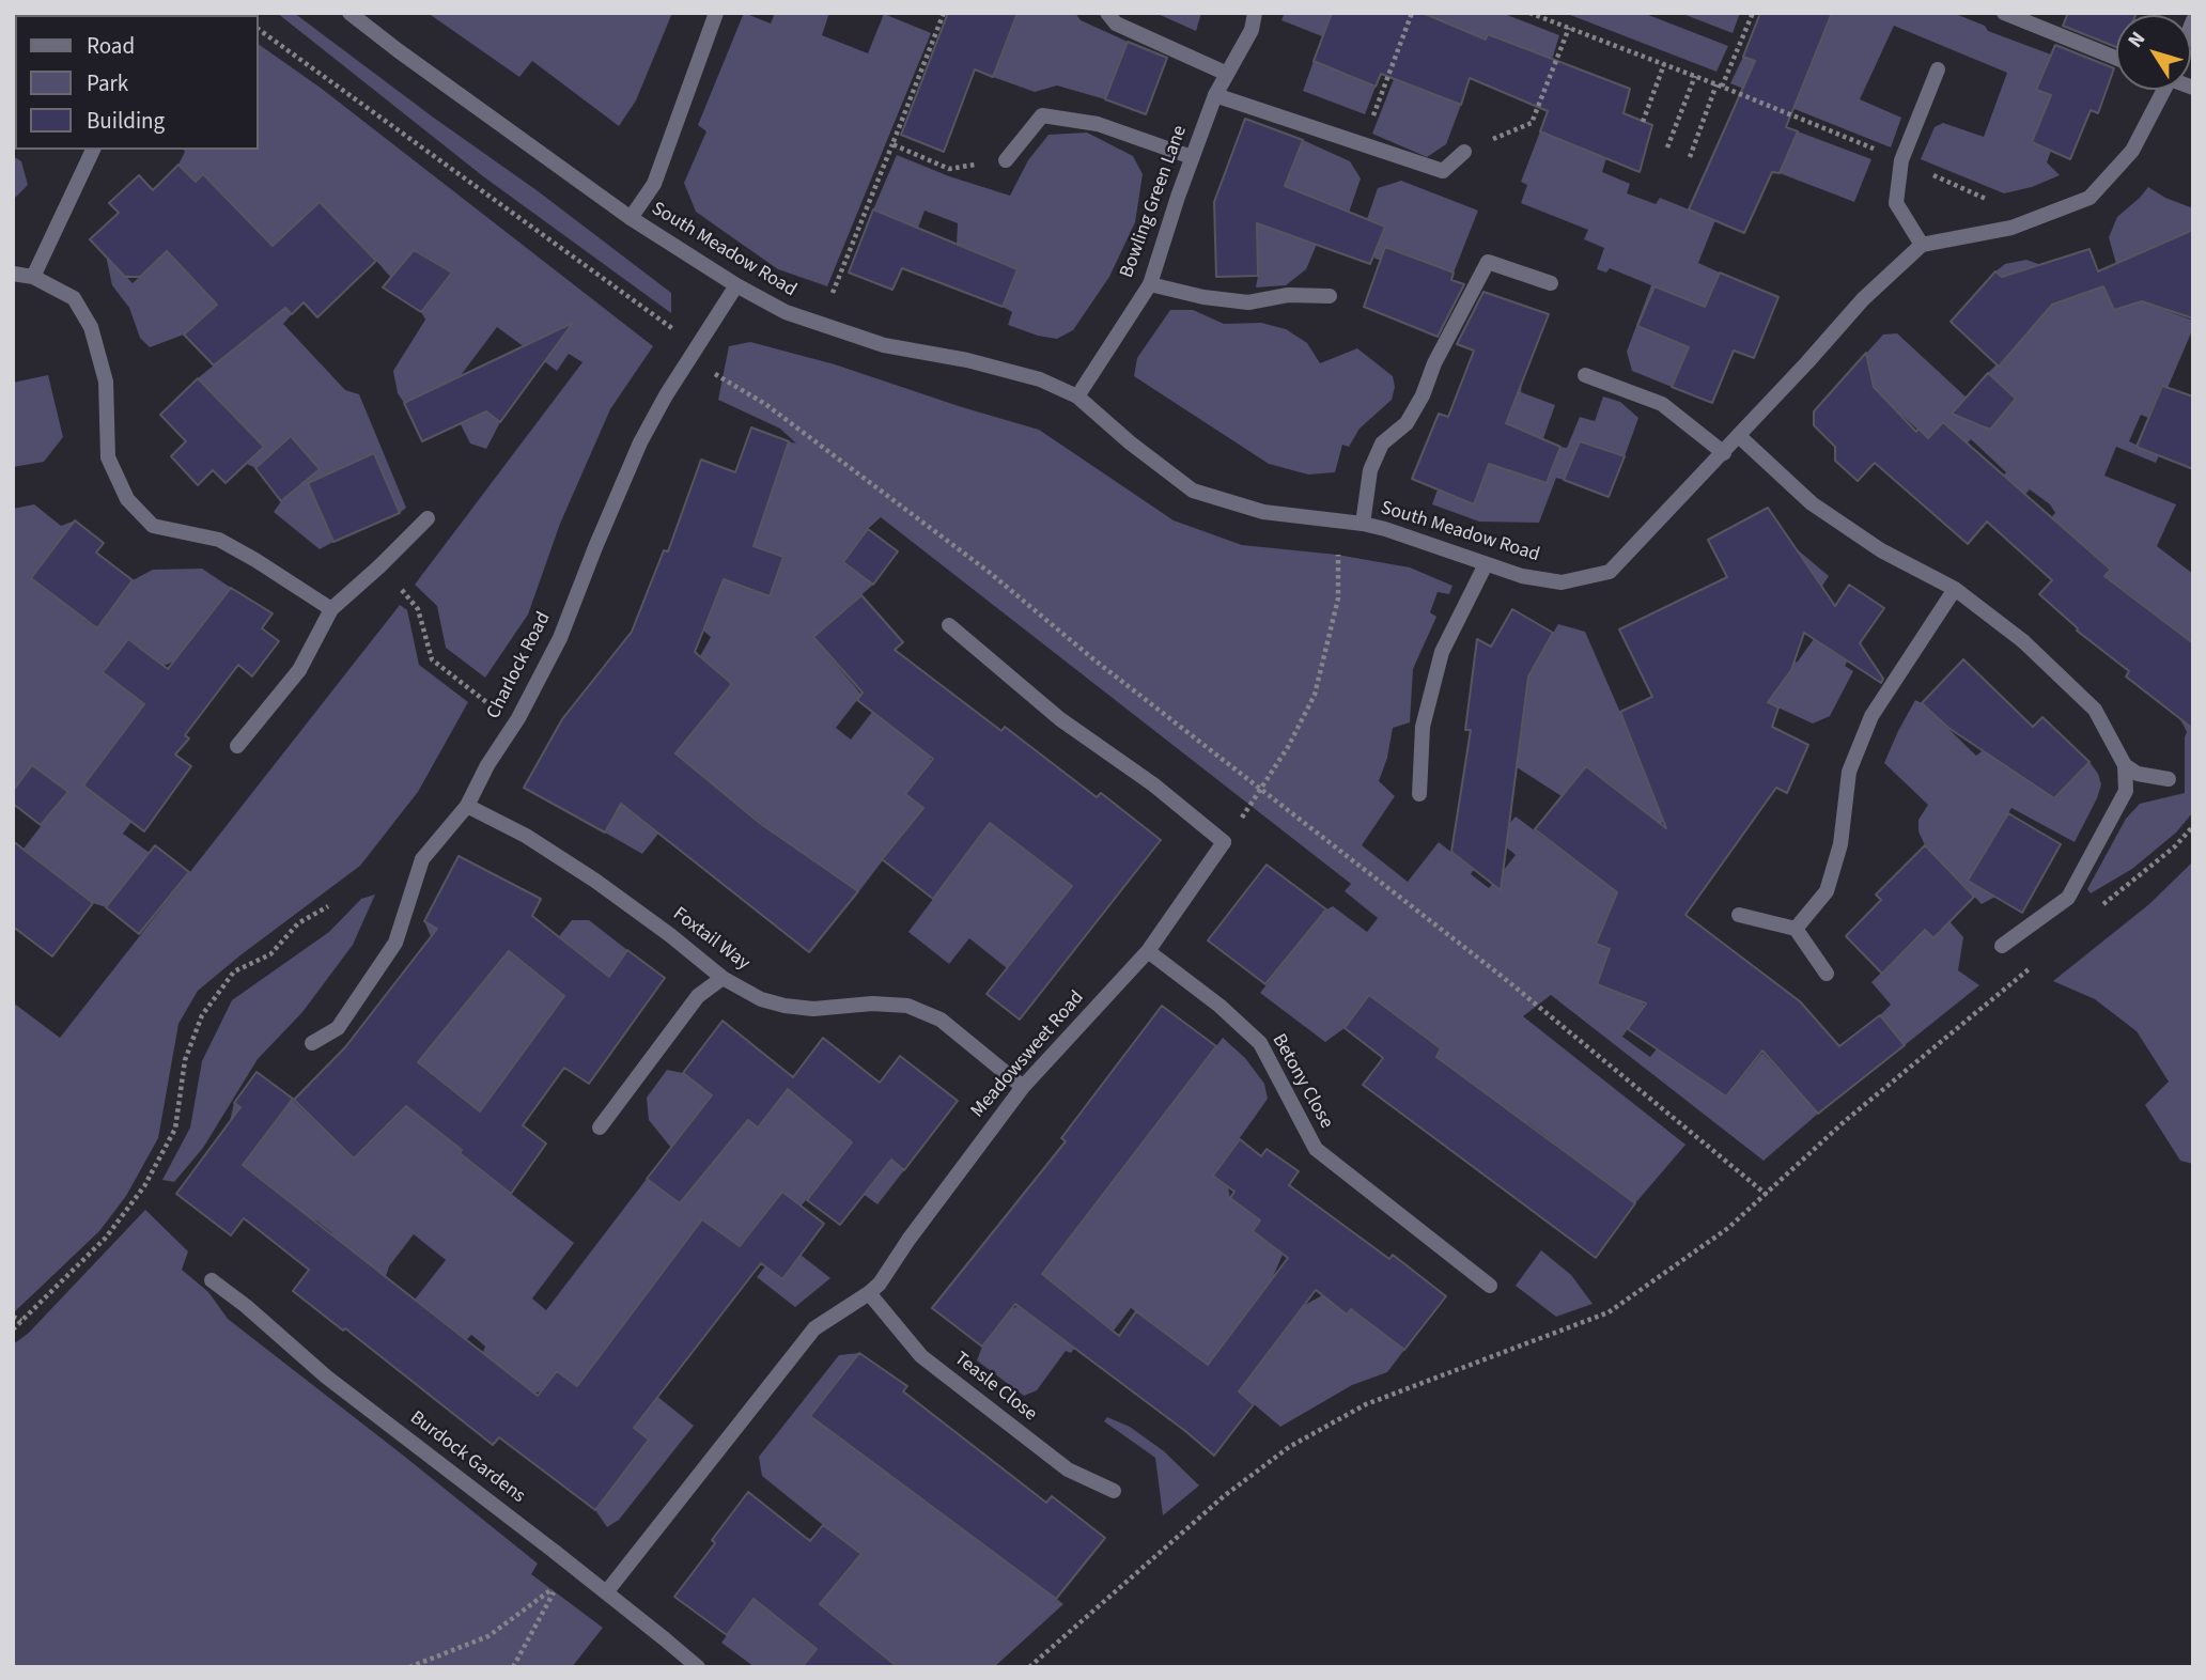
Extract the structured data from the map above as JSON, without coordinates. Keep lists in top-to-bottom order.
{
  "streets": {
    "street": [
      "Bowling Green Lane",
      "South Meadow Road",
      "Charlock Road",
      "Foxtail Way",
      "Meadowsweet Road",
      "Betony Close",
      "Teasle Close",
      "Burdock Gardens"
    ]
  },
  "crossings": [
    ["Bowling Green Lane", "South Meadow Road"],
    ["South Meadow Road", "Charlock Road"],
    ["Charlock Road", "Foxtail Way"],
    ["Foxtail Way", "Meadowsweet Road"],
    ["Meadowsweet Road", "Betony Close"],
    ["Meadowsweet Road", "Teasle Close"],
    ["Meadowsweet Road", "Burdock Gardens"]
  ],
  "legend": ["Road", "Park", "Building"],
  "north": "top left"
}
